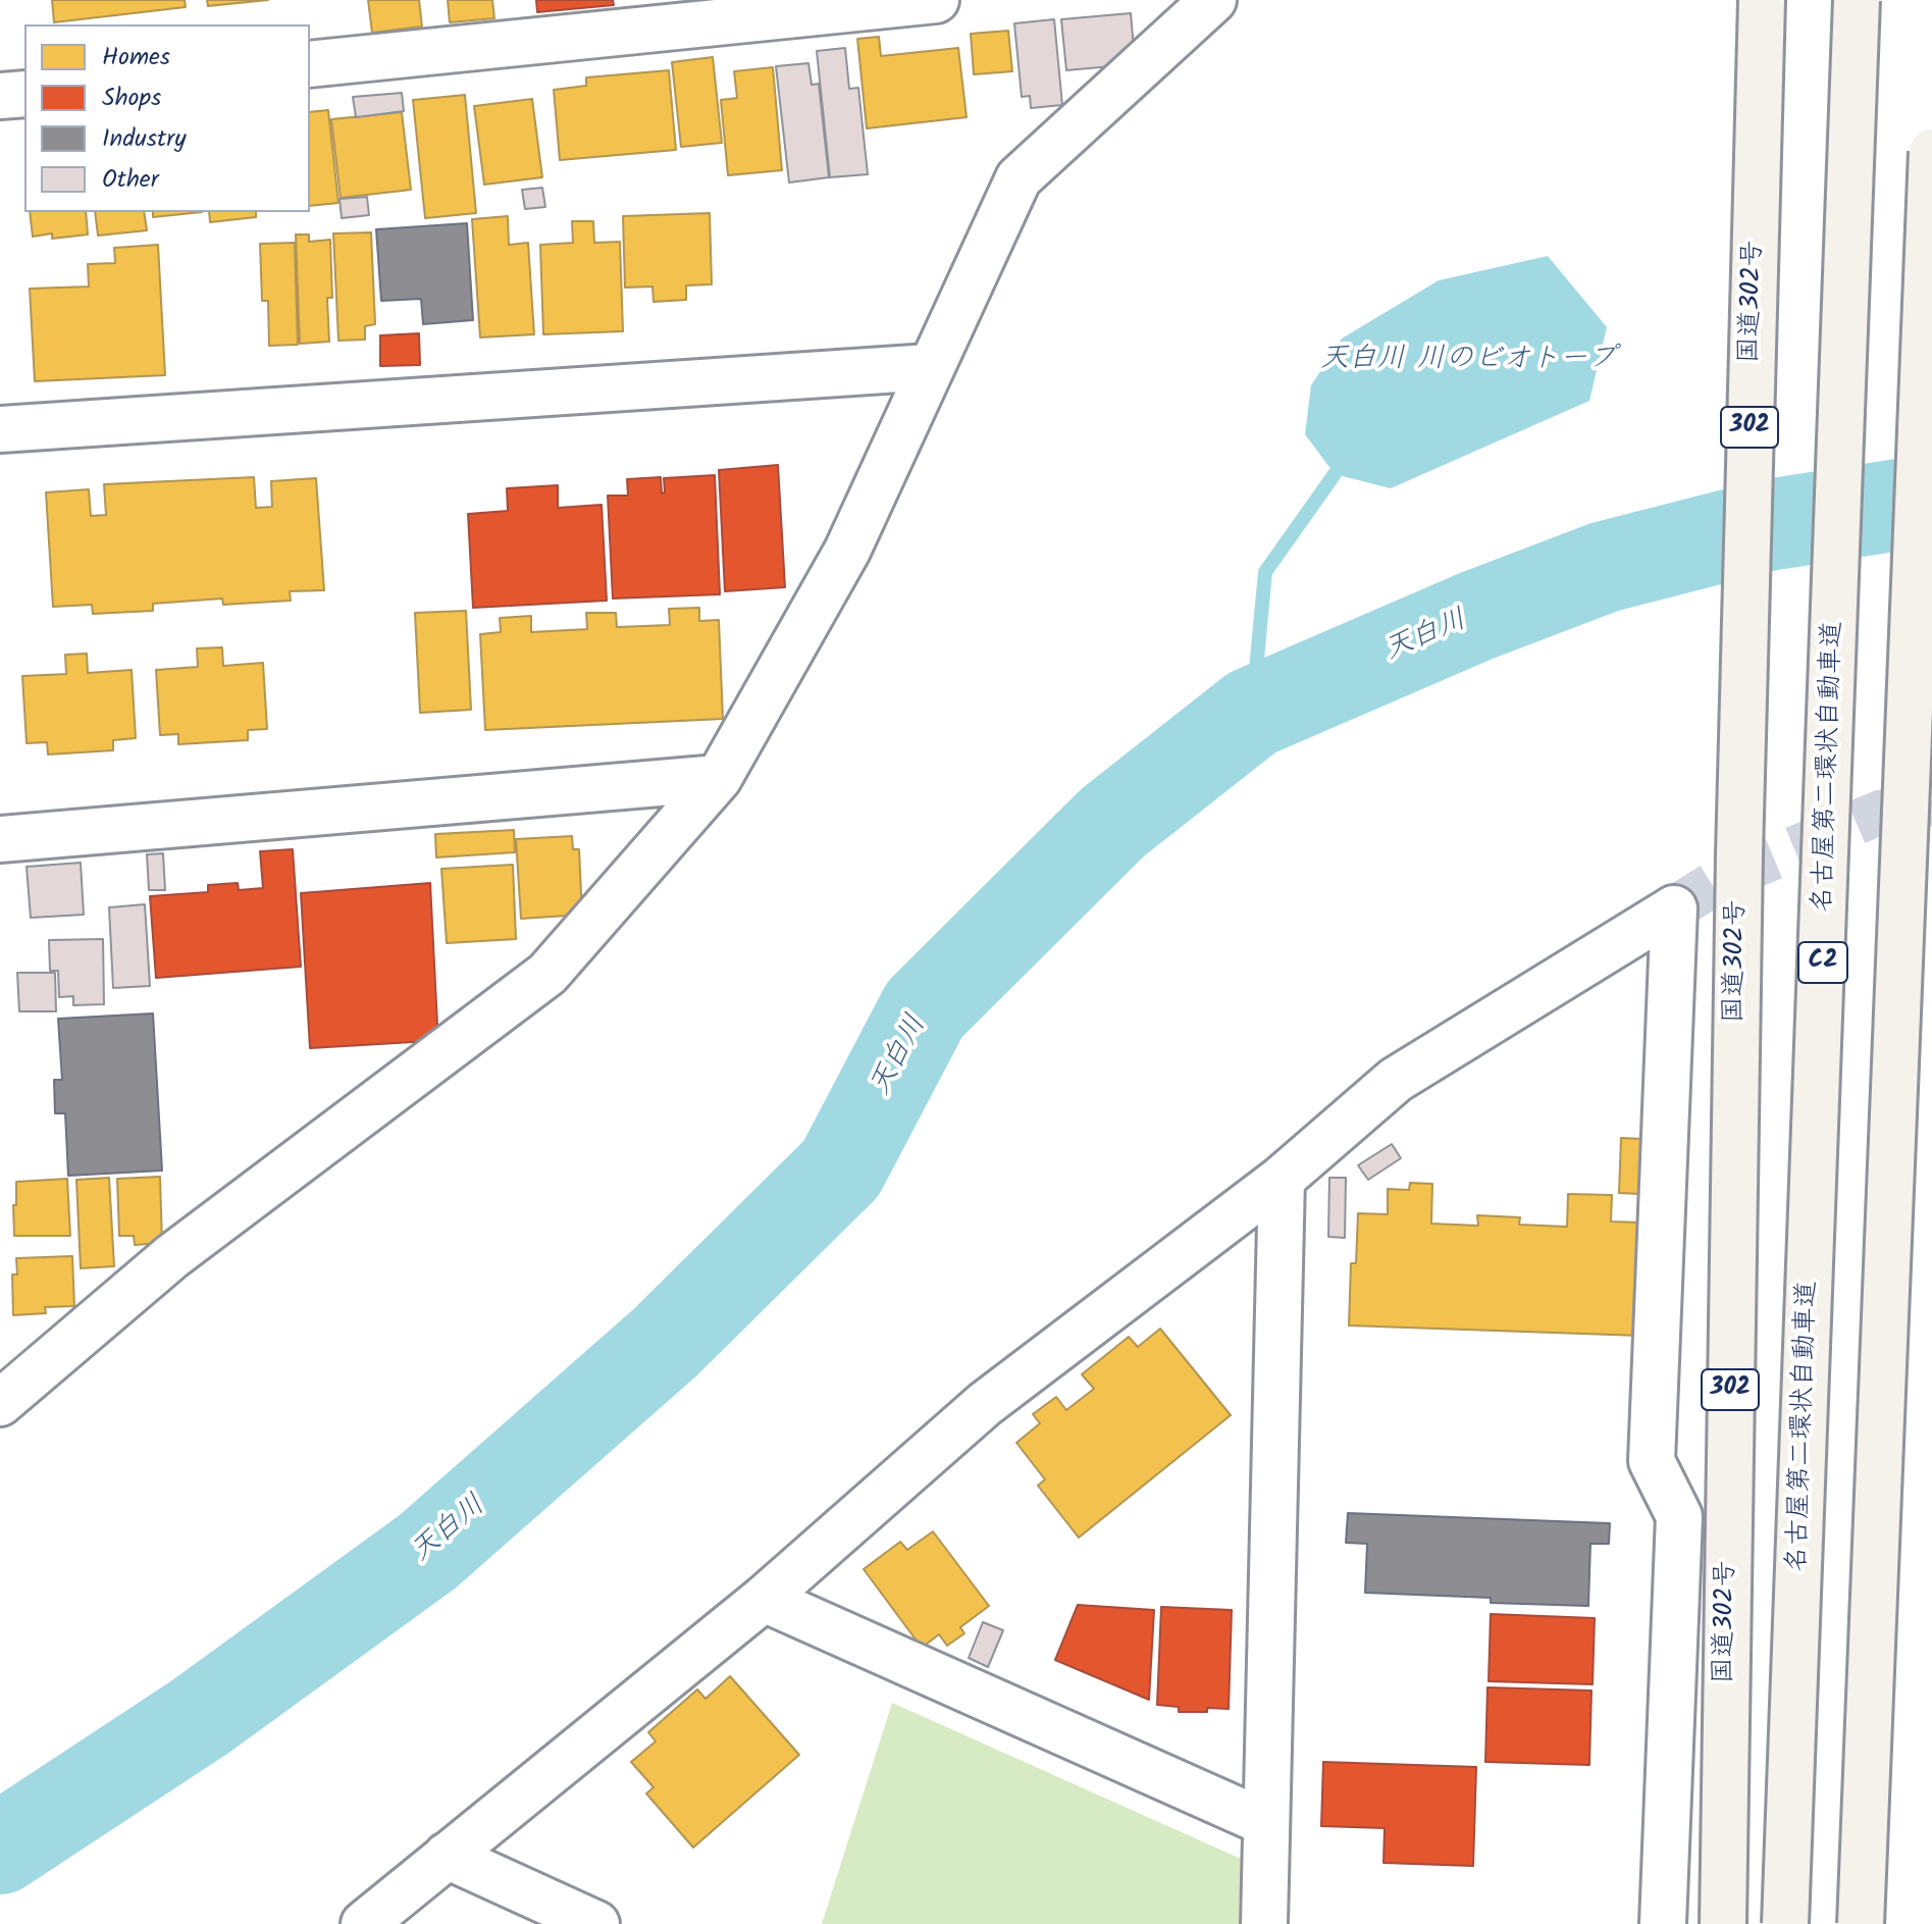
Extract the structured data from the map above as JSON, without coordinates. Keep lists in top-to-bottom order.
{
  "streets": {
    "highway": [
      "国道302号",
      "302",
      "名古屋第二環状自動車道",
      "C2"
    ]
  },
  "water": ["天白川 川のビオトープ", "天白川"],
  "legend": [
    "Homes",
    "Shops",
    "Industry",
    "Other"
  ]
}
